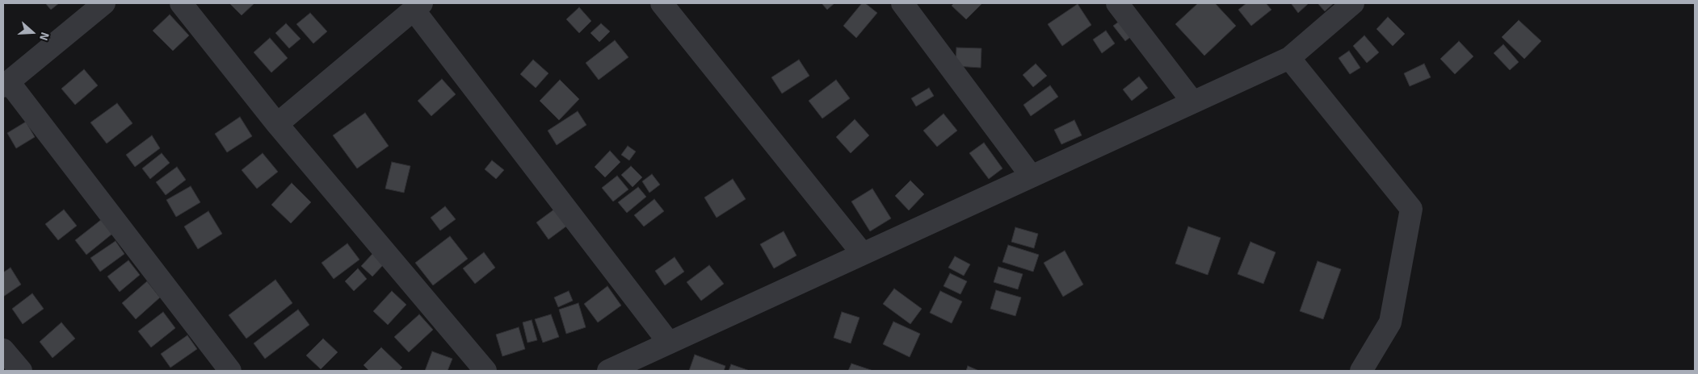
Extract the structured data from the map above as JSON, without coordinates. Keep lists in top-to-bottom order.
{
  "north": "right"
}
